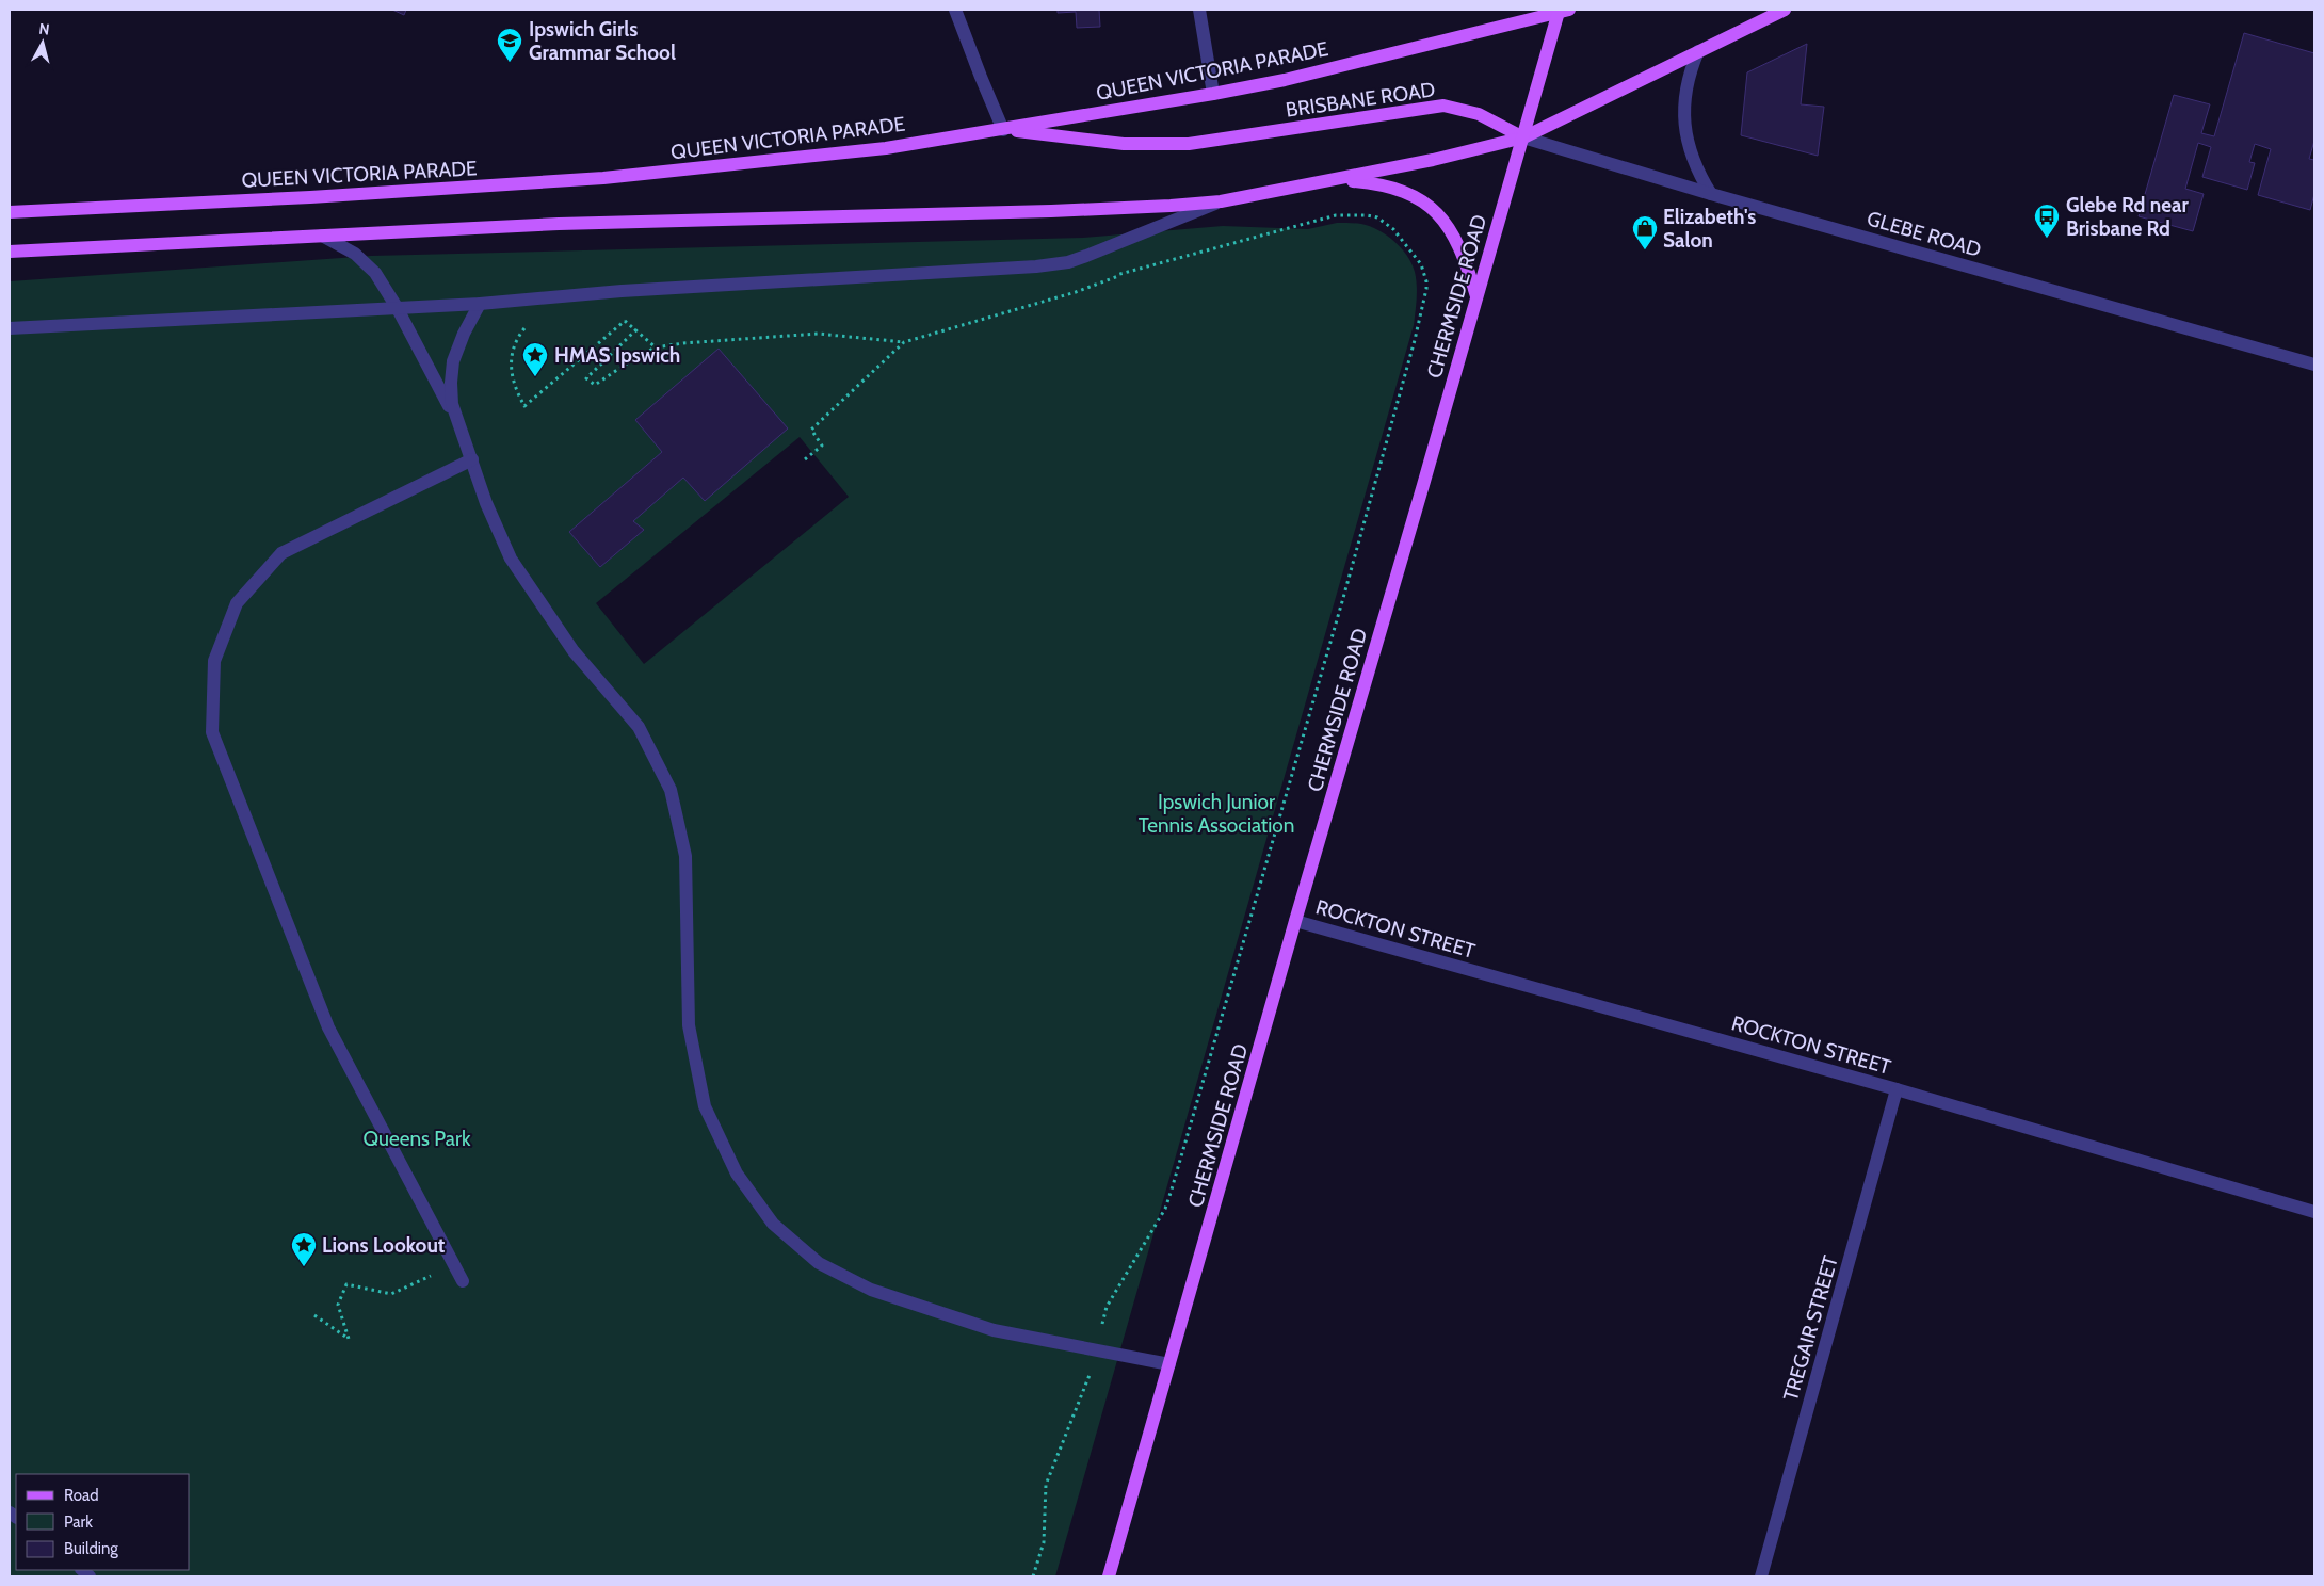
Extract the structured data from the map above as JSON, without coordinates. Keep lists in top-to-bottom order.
{
  "streets": {
    "main road": ["QUEEN VICTORIA PARADE", "BRISBANE ROAD", "CHERMSIDE ROAD"],
    "street": ["GLEBE ROAD", "ROCKTON STREET", "TREGAIR STREET"]
  },
  "crossings": [
    ["QUEEN VICTORIA PARADE", "BRISBANE ROAD"],
    ["QUEEN VICTORIA PARADE", "CHERMSIDE ROAD"],
    ["BRISBANE ROAD", "GLEBE ROAD"],
    ["BRISBANE ROAD", "CHERMSIDE ROAD"],
    ["GLEBE ROAD", "CHERMSIDE ROAD"],
    ["CHERMSIDE ROAD", "ROCKTON STREET"],
    ["ROCKTON STREET", "TREGAIR STREET"]
  ],
  "parks": ["Ipswich Junior Tennis Association", "Queens Park"],
  "places": {
    "school or university": ["Ipswich Girls Grammar School"],
    "bus stop": ["Glebe Rd near Brisbane Rd"],
    "shop": ["Elizabeth's Salon"],
    "place": ["HMAS Ipswich", "Lions Lookout"]
  },
  "legend": ["Road", "Park", "Building"],
  "north": "top"
}
